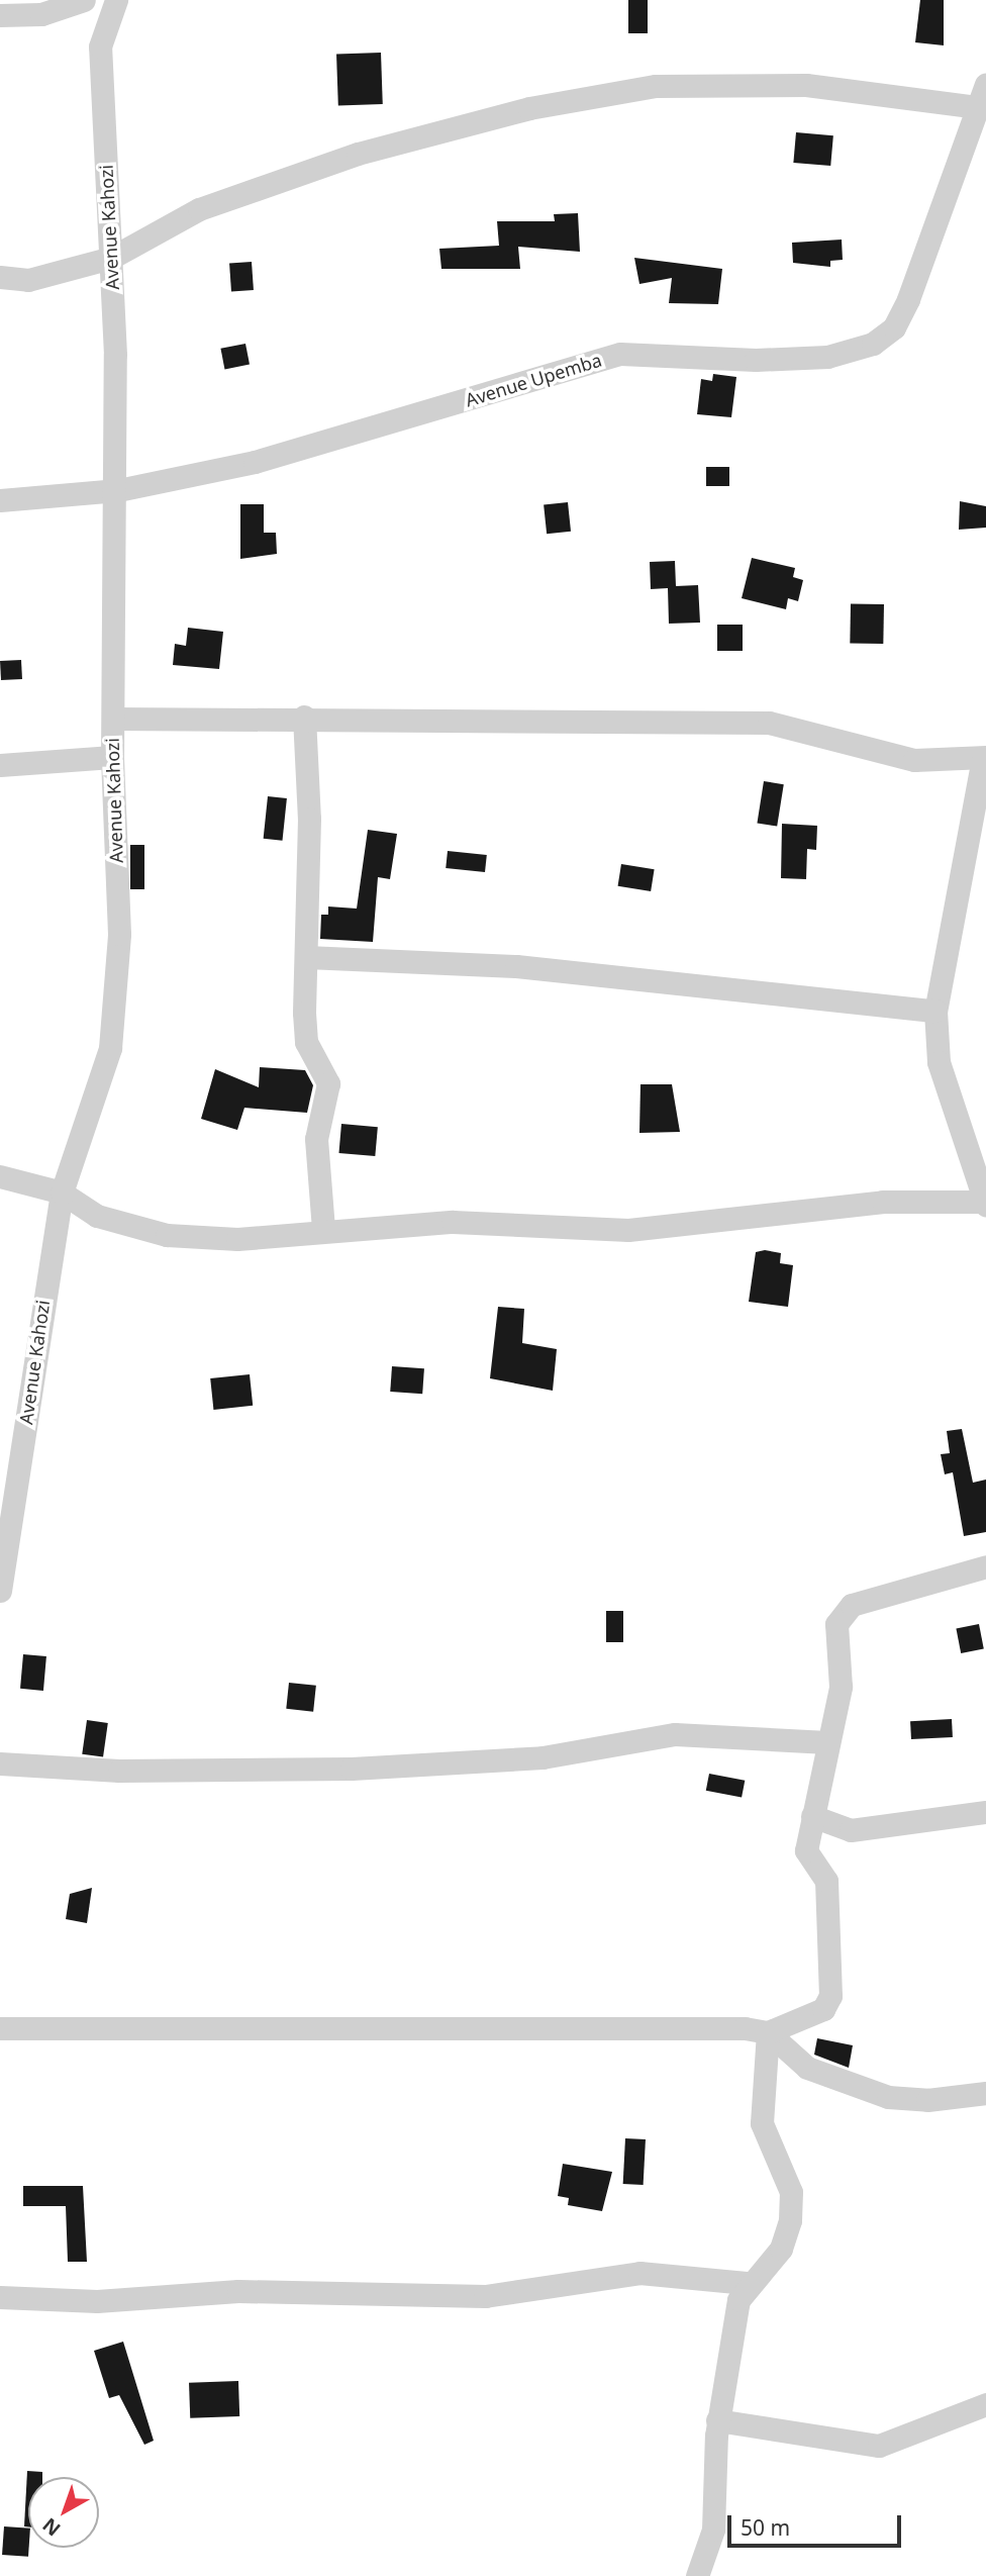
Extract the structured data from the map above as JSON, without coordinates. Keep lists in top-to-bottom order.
{
  "streets": {
    "street": ["Avenue Kahozi", "Avenue Upemba"]
  },
  "crossings": [
    ["Avenue Kahozi", "Avenue Upemba"]
  ],
  "scale_bar": "50 m",
  "north": "bottom left"
}
